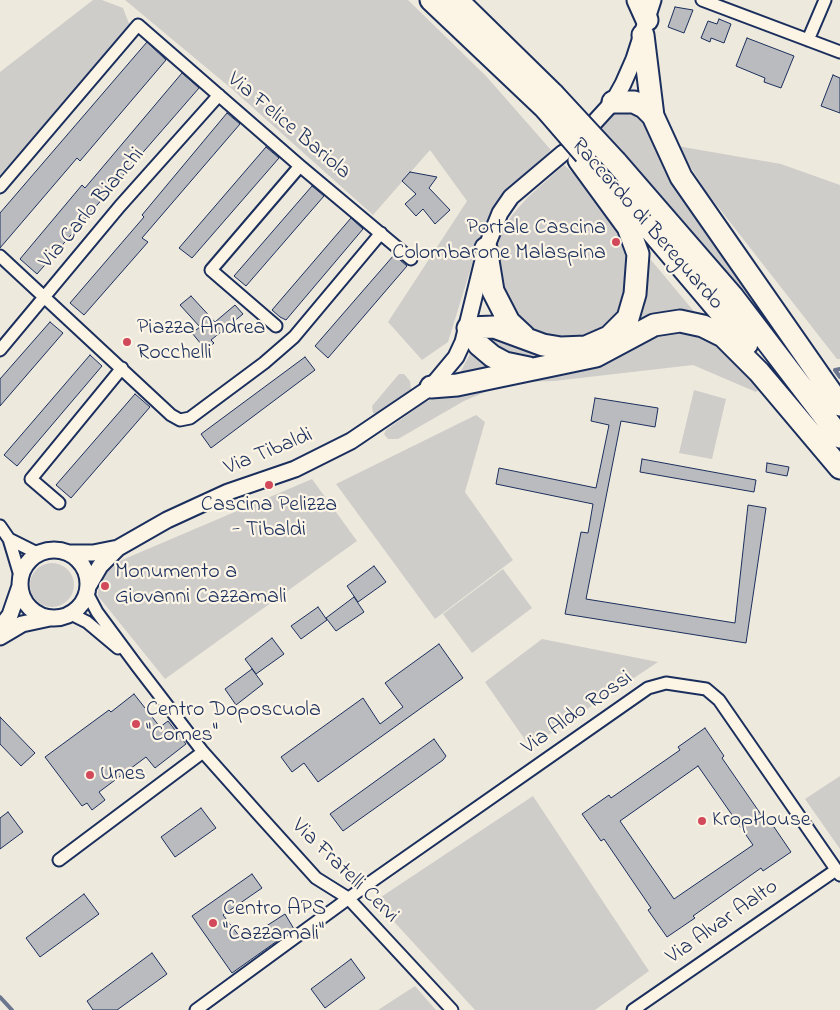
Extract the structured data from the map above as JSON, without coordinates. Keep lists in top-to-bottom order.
{
  "streets": {
    "highway": ["Raccordo di Bereguardo"],
    "street": [
      "Via Felice Bariola",
      "Via Carlo Bianchi",
      "Via Tibaldi",
      "Via Aldo Rossi",
      "Via Fratelli Cervi",
      "Via Alvar Aalto"
    ]
  },
  "crossings": [
    ["Via Felice Bariola", "Via Carlo Bianchi"],
    ["Raccordo di Bereguardo", "Via Tibaldi"],
    ["Via Tibaldi", "Via Fratelli Cervi"],
    ["Via Aldo Rossi", "Via Fratelli Cervi"],
    ["Via Aldo Rossi", "Via Alvar Aalto"]
  ],
  "places": [
    "Portale Cascina Colombarone Malaspina",
    "Piazza Andrea Rocchelli",
    "Cascina Pelizza - Tibaldi",
    "Monumento a Giovanni Cazzamali",
    "Centro Doposcuola \"Comes\"",
    "Unes",
    "KropHouse",
    "Centro APS \"Cazzamali\""
  ]
}
